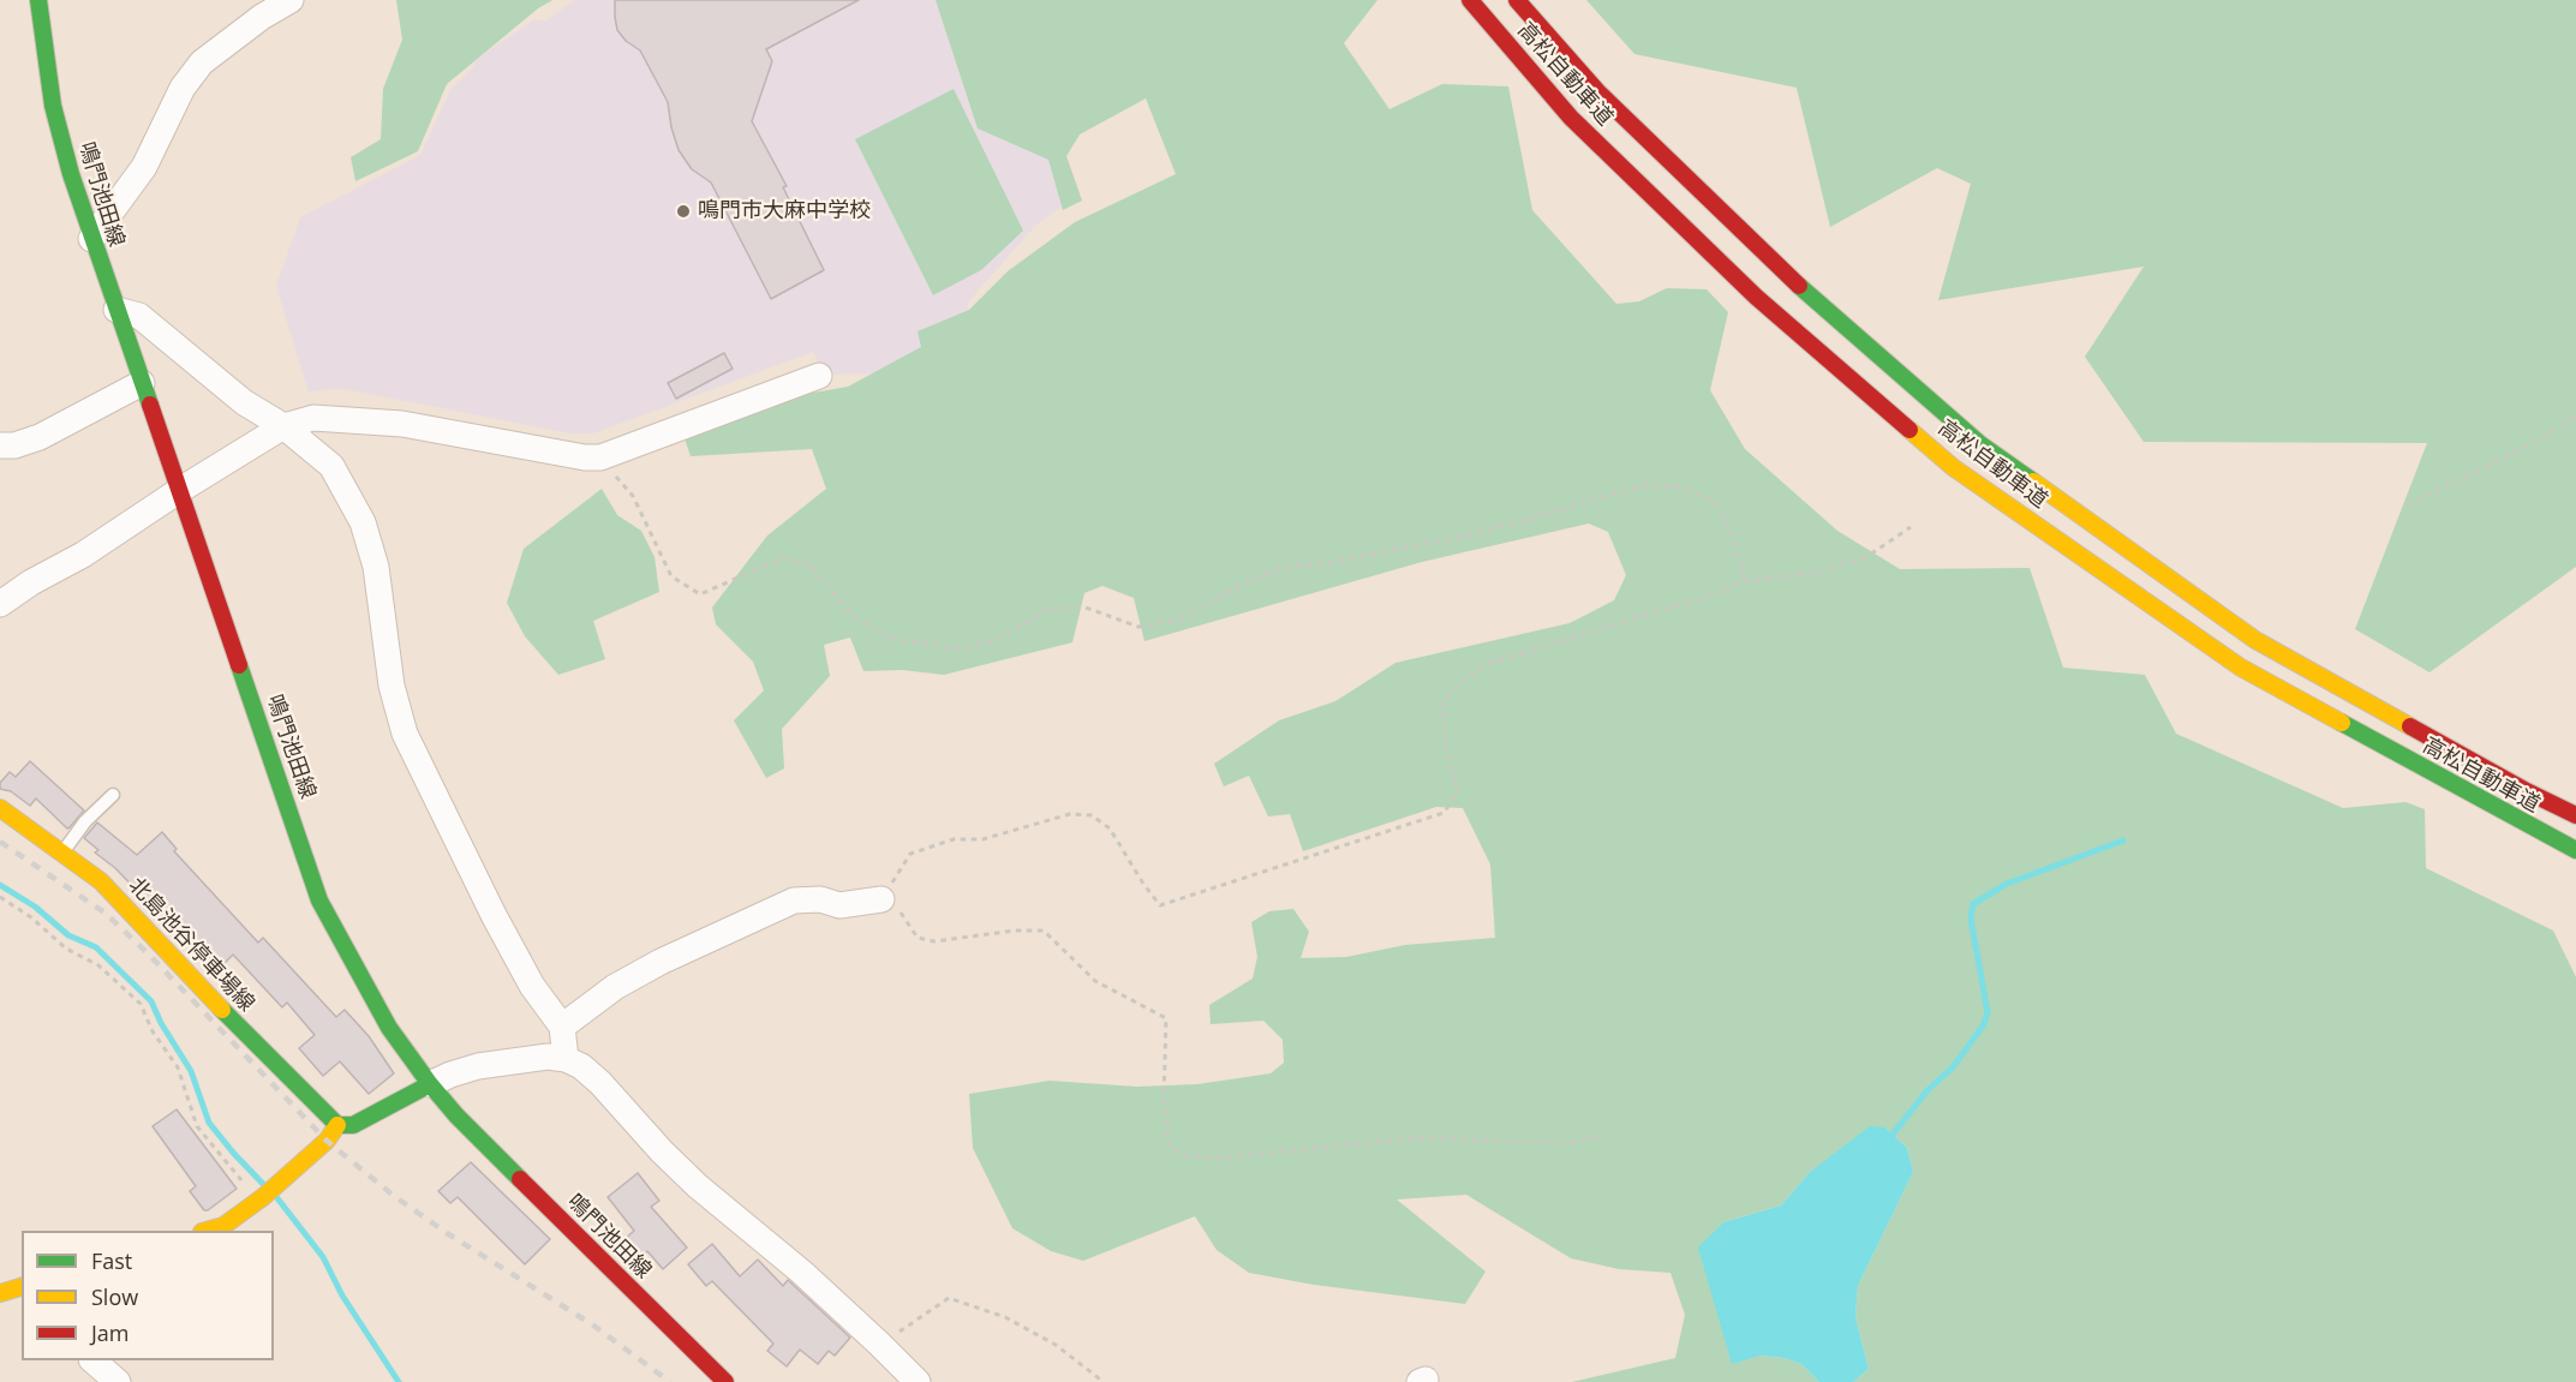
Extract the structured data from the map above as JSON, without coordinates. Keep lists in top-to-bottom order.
{
  "streets": {
    "main road": ["高松自動車道", "鳴門池田線", "北島池谷停車場線"]
  },
  "places": ["鳴門市大麻中学校"],
  "legend": ["Fast", "Slow", "Jam"]
}
